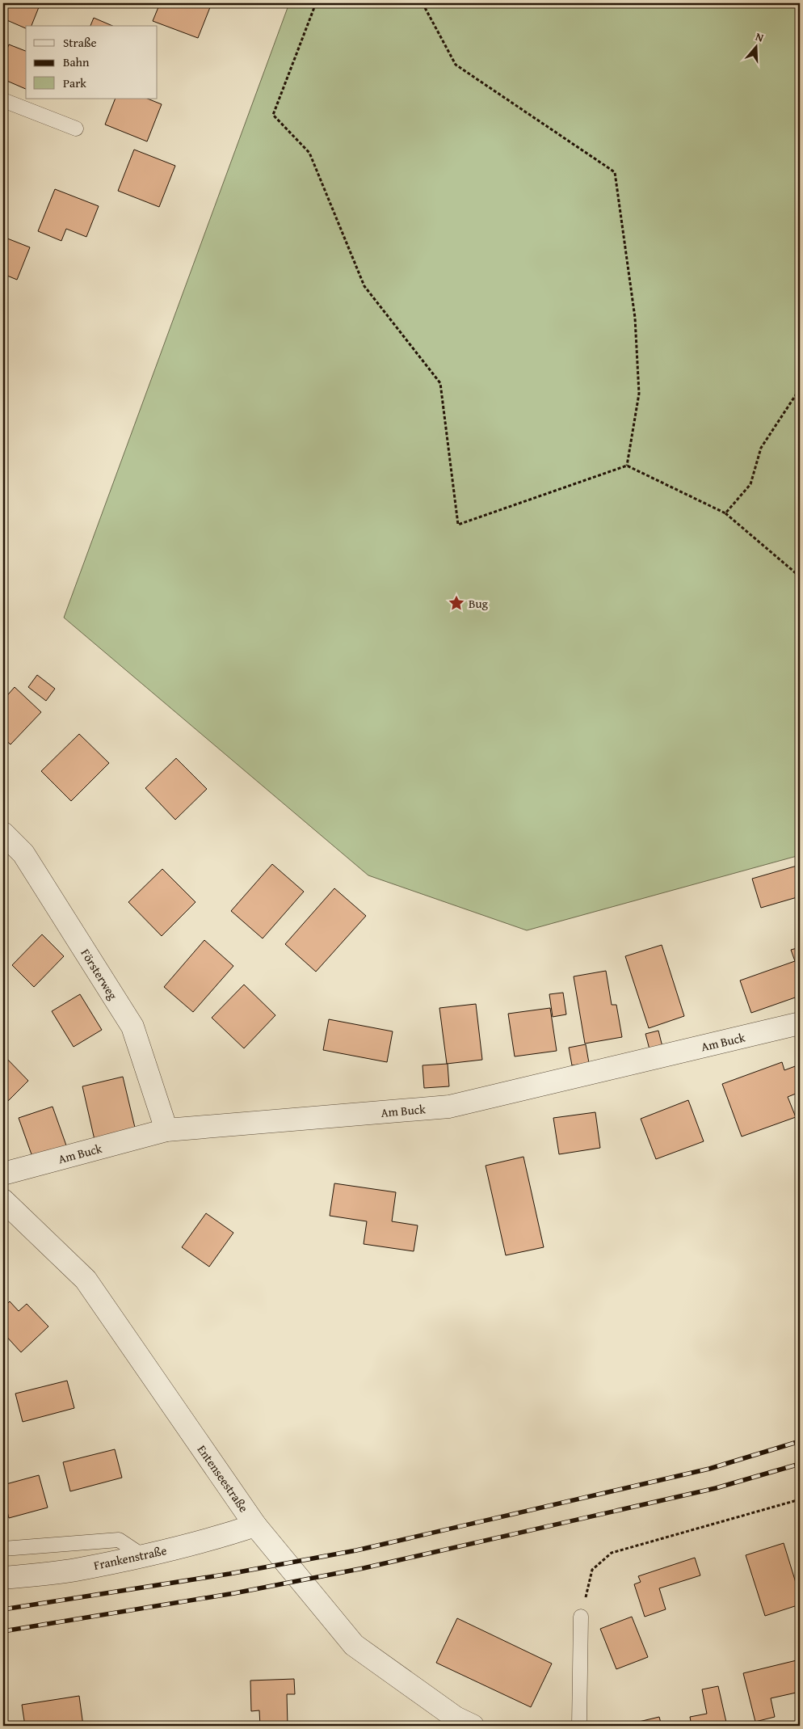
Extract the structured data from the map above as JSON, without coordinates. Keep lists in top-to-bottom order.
{
  "streets": {
    "street": [
      "Försterweg",
      "Am Buck",
      "Entenseestraße",
      "Frankenstraße"
    ]
  },
  "crossings": [
    ["Försterweg", "Am Buck"],
    ["Entenseestraße", "Frankenstraße"]
  ],
  "places": {
    "place": ["Bug"]
  },
  "legend": ["Straße", "Bahn", "Park"],
  "north": "top"
}
